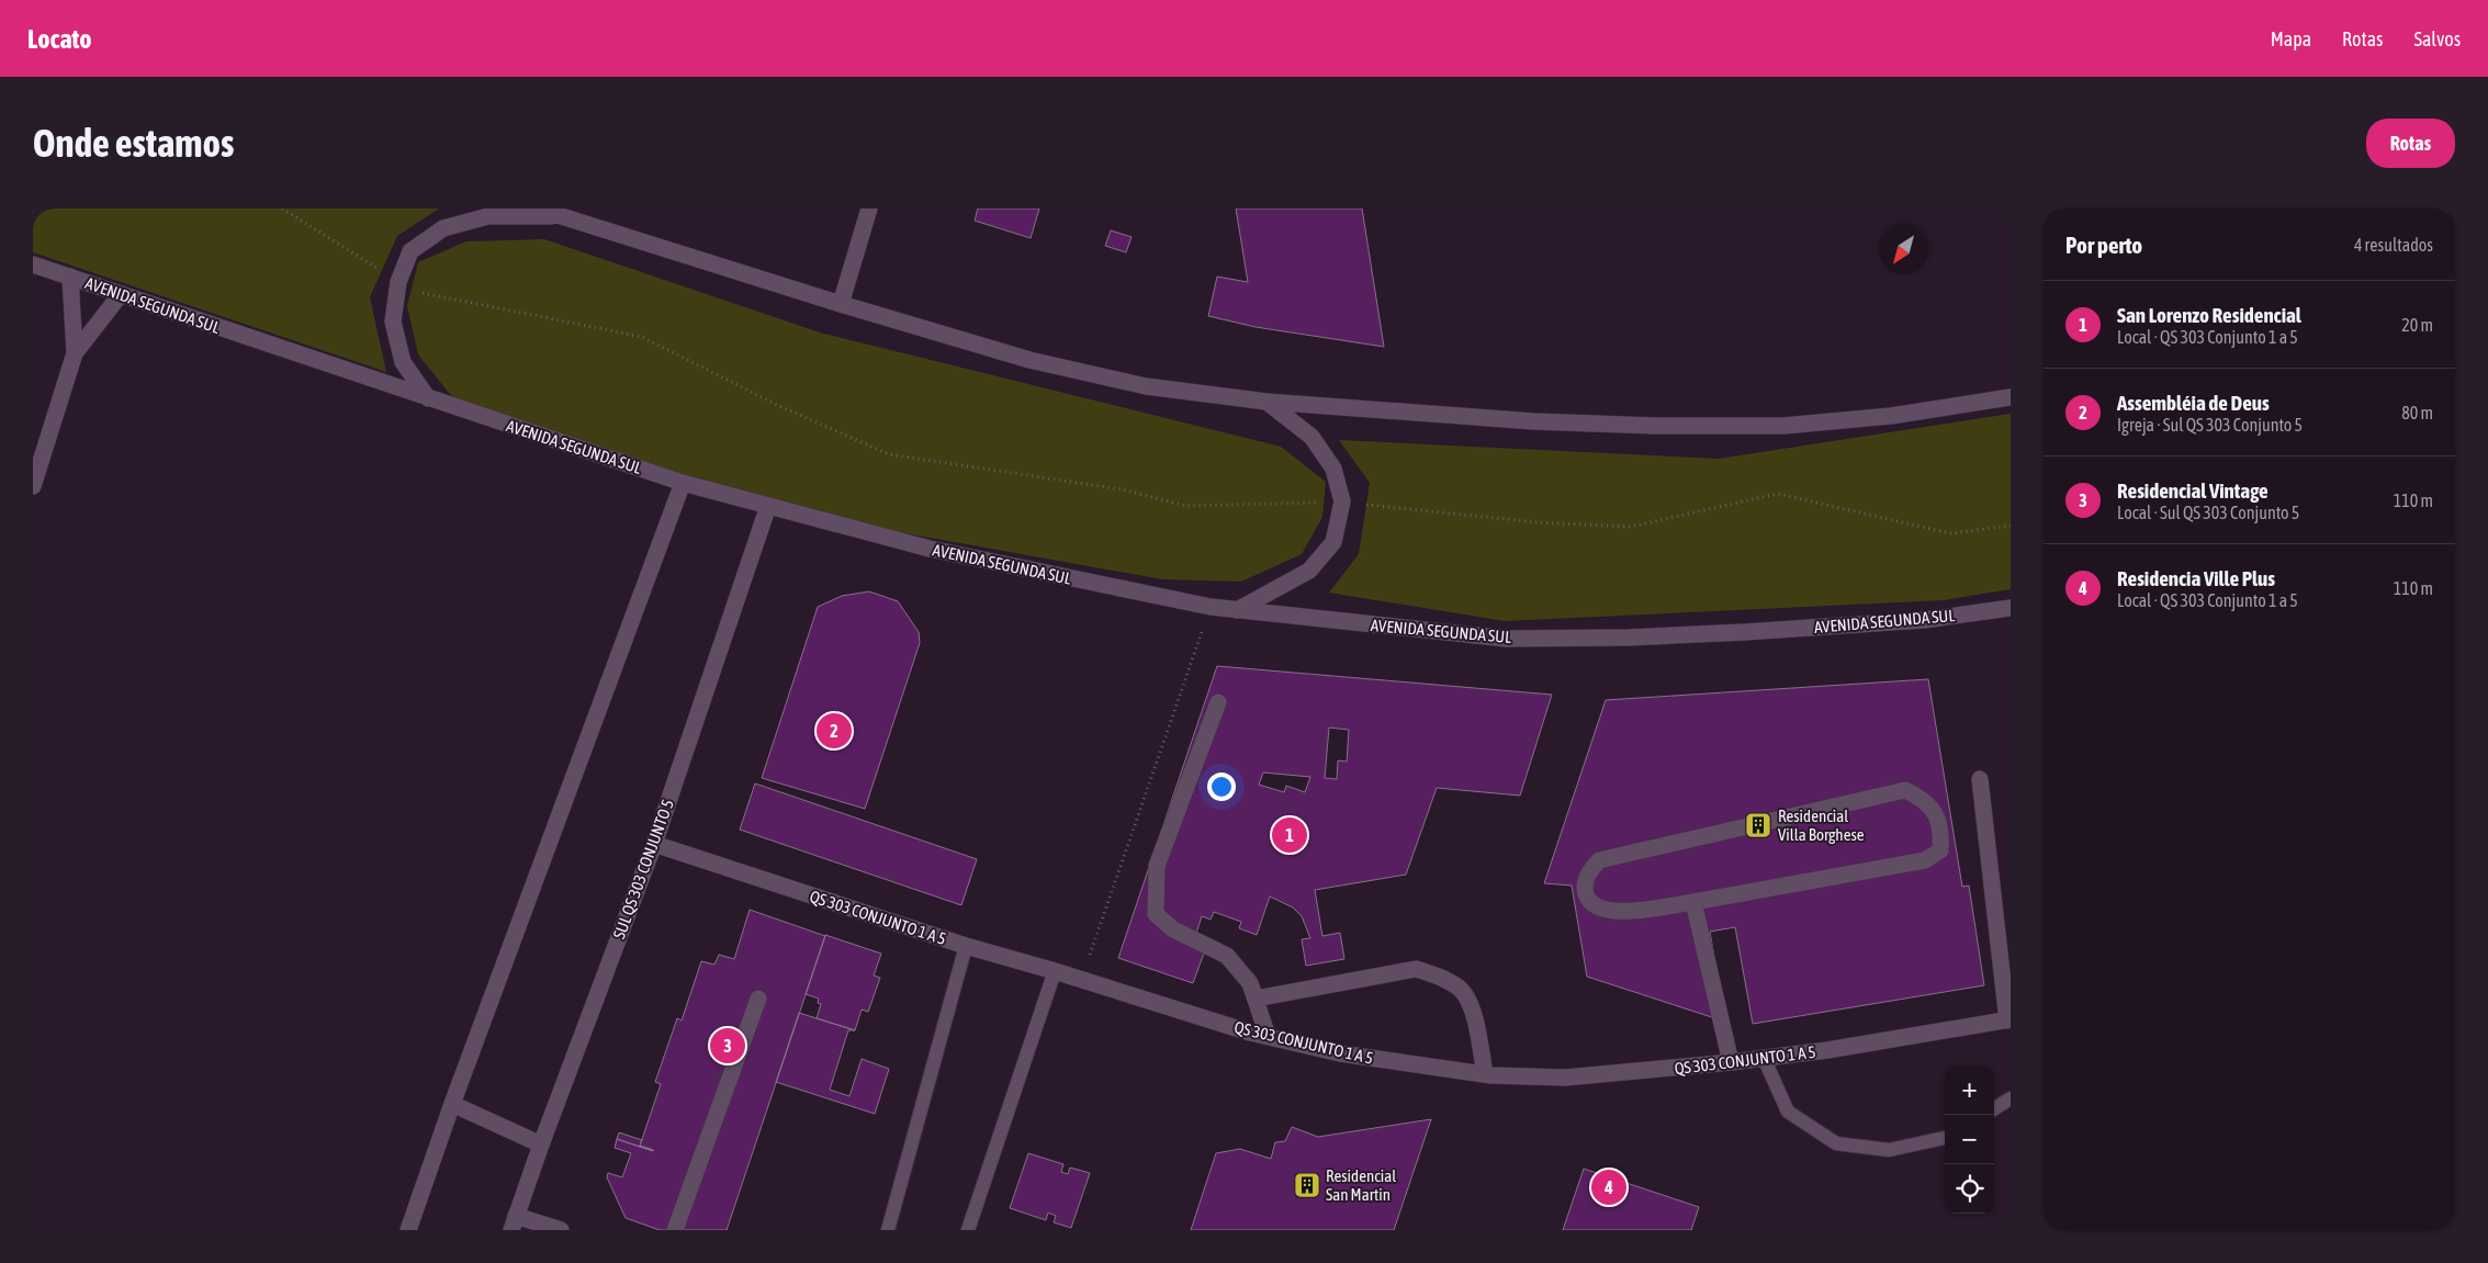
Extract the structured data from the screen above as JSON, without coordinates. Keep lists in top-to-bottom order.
{
  "streets": {
    "street": ["AVENIDA SEGUNDA SUL", "SUL QS 303 CONJUNTO 5", "QS 303 CONJUNTO 1 A 5"]
  },
  "crossings": [
    ["AVENIDA SEGUNDA SUL", "SUL QS 303 CONJUNTO 5"],
    ["SUL QS 303 CONJUNTO 5", "QS 303 CONJUNTO 1 A 5"]
  ],
  "places": {
    "building": ["Residencial Villa Borghese", "Residencial San Martin"]
  },
  "north": "bottom left",
  "page": {
    "header": "Locato",
    "nav": ["Mapa", "Rotas", "Salvos"],
    "buttons": "Rotas",
    "title": "Onde estamos",
    "heading": ["Por perto", "4 resultados"],
    "list": [
      {
        "mark": "1",
        "name": "San Lorenzo Residencial",
        "note": "Local · QS 303 Conjunto 1 a 5",
        "value": "20 m"
      },
      {
        "mark": "2",
        "name": "Assembléia de Deus",
        "note": "Igreja · Sul QS 303 Conjunto 5",
        "value": "80 m"
      },
      {
        "mark": "3",
        "name": "Residencial Vintage",
        "note": "Local · Sul QS 303 Conjunto 5",
        "value": "110 m"
      },
      {
        "mark": "4",
        "name": "Residencia Ville Plus",
        "note": "Local · QS 303 Conjunto 1 a 5",
        "value": "110 m"
      }
    ],
    "pins": [
      "2",
      "1",
      "3",
      "4"
    ],
    "map_buttons": ["+", "−"]
  }
}
